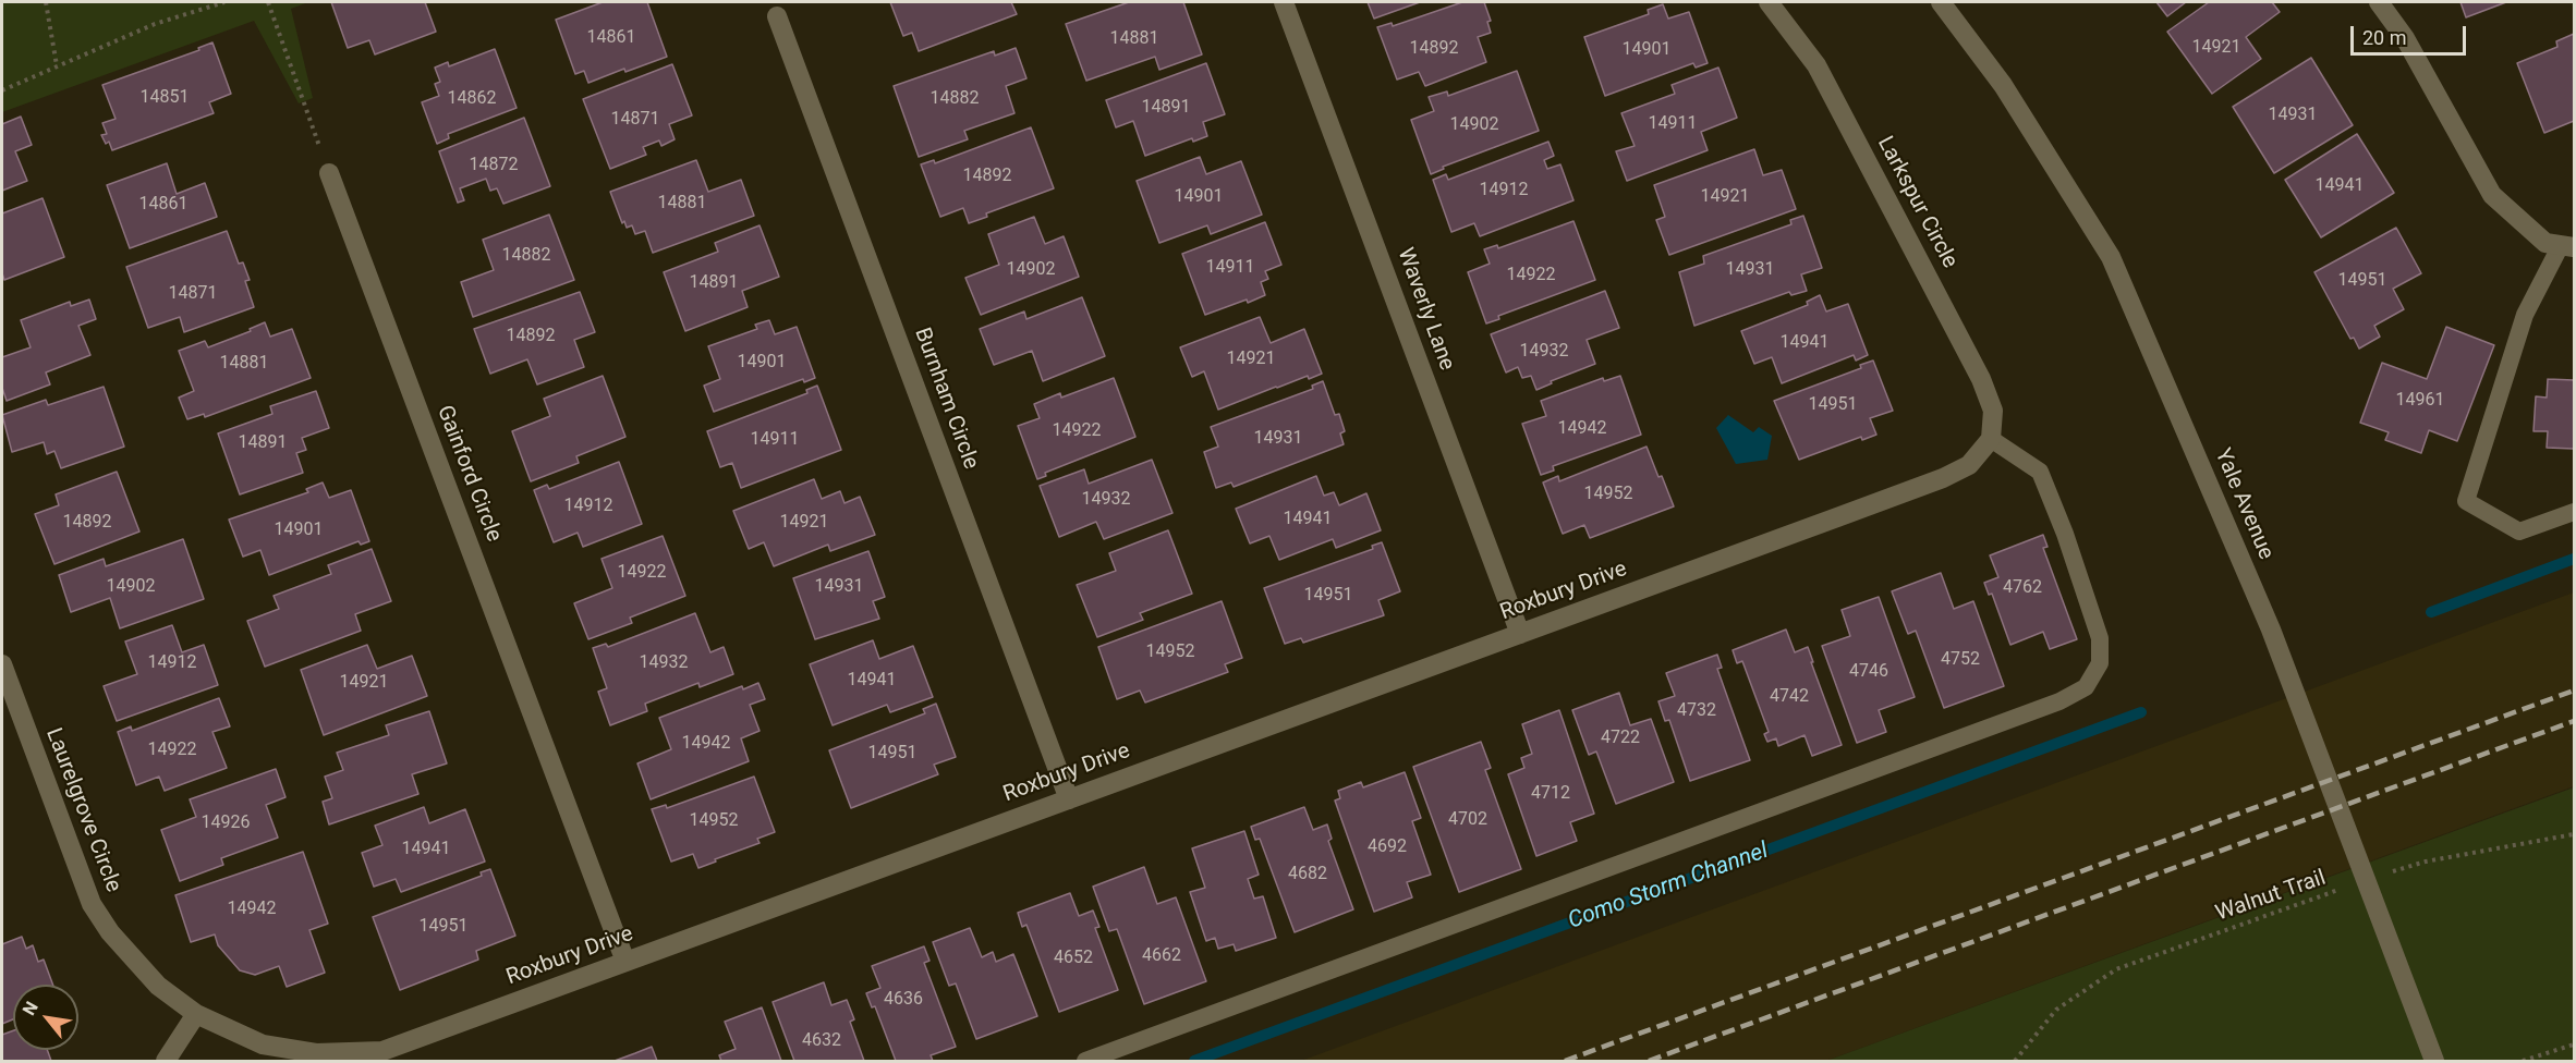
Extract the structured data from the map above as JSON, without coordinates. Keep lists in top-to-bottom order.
{
  "streets": {
    "street": [
      "Larkspur Circle",
      "Waverly Lane",
      "Burnham Circle",
      "Gainford Circle",
      "Yale Avenue",
      "Roxbury Drive",
      "Laurelgrove Circle"
    ],
    "path": ["Walnut Trail"]
  },
  "crossings": [
    ["Larkspur Circle", "Roxbury Drive"],
    ["Waverly Lane", "Roxbury Drive"],
    ["Burnham Circle", "Roxbury Drive"],
    ["Gainford Circle", "Roxbury Drive"],
    ["Roxbury Drive", "Laurelgrove Circle"]
  ],
  "water": ["Como Storm Channel"],
  "house_numbers": [
    "14861",
    "14881",
    "14921",
    "14892",
    "14901",
    "14851",
    "14862",
    "14882",
    "14891",
    "14931",
    "14871",
    "14911",
    "14902",
    "14872",
    "14892",
    "14941",
    "14912",
    "14901",
    "14921",
    "14881",
    "14861",
    "14882",
    "14911",
    "14902",
    "14931",
    "14922",
    "14951",
    "14891",
    "14871",
    "14892",
    "14941",
    "14932",
    "14921",
    "14901",
    "14881",
    "14961",
    "14951",
    "14942",
    "14922",
    "14931",
    "14911",
    "14891",
    "14952",
    "14932",
    "14912",
    "14941",
    "14892",
    "14921",
    "14901",
    "14922",
    "14902",
    "14931",
    "4762",
    "14951",
    "14952",
    "4752",
    "14912",
    "14932",
    "4746",
    "14941",
    "14921",
    "4742",
    "4732",
    "4722",
    "14942",
    "14922",
    "14951",
    "4712",
    "4702",
    "14952",
    "14926",
    "4692",
    "14941",
    "4682",
    "14942",
    "14951",
    "4662",
    "4652",
    "4636",
    "4632"
  ],
  "scale_bar": "20 m",
  "north": "top left"
}
